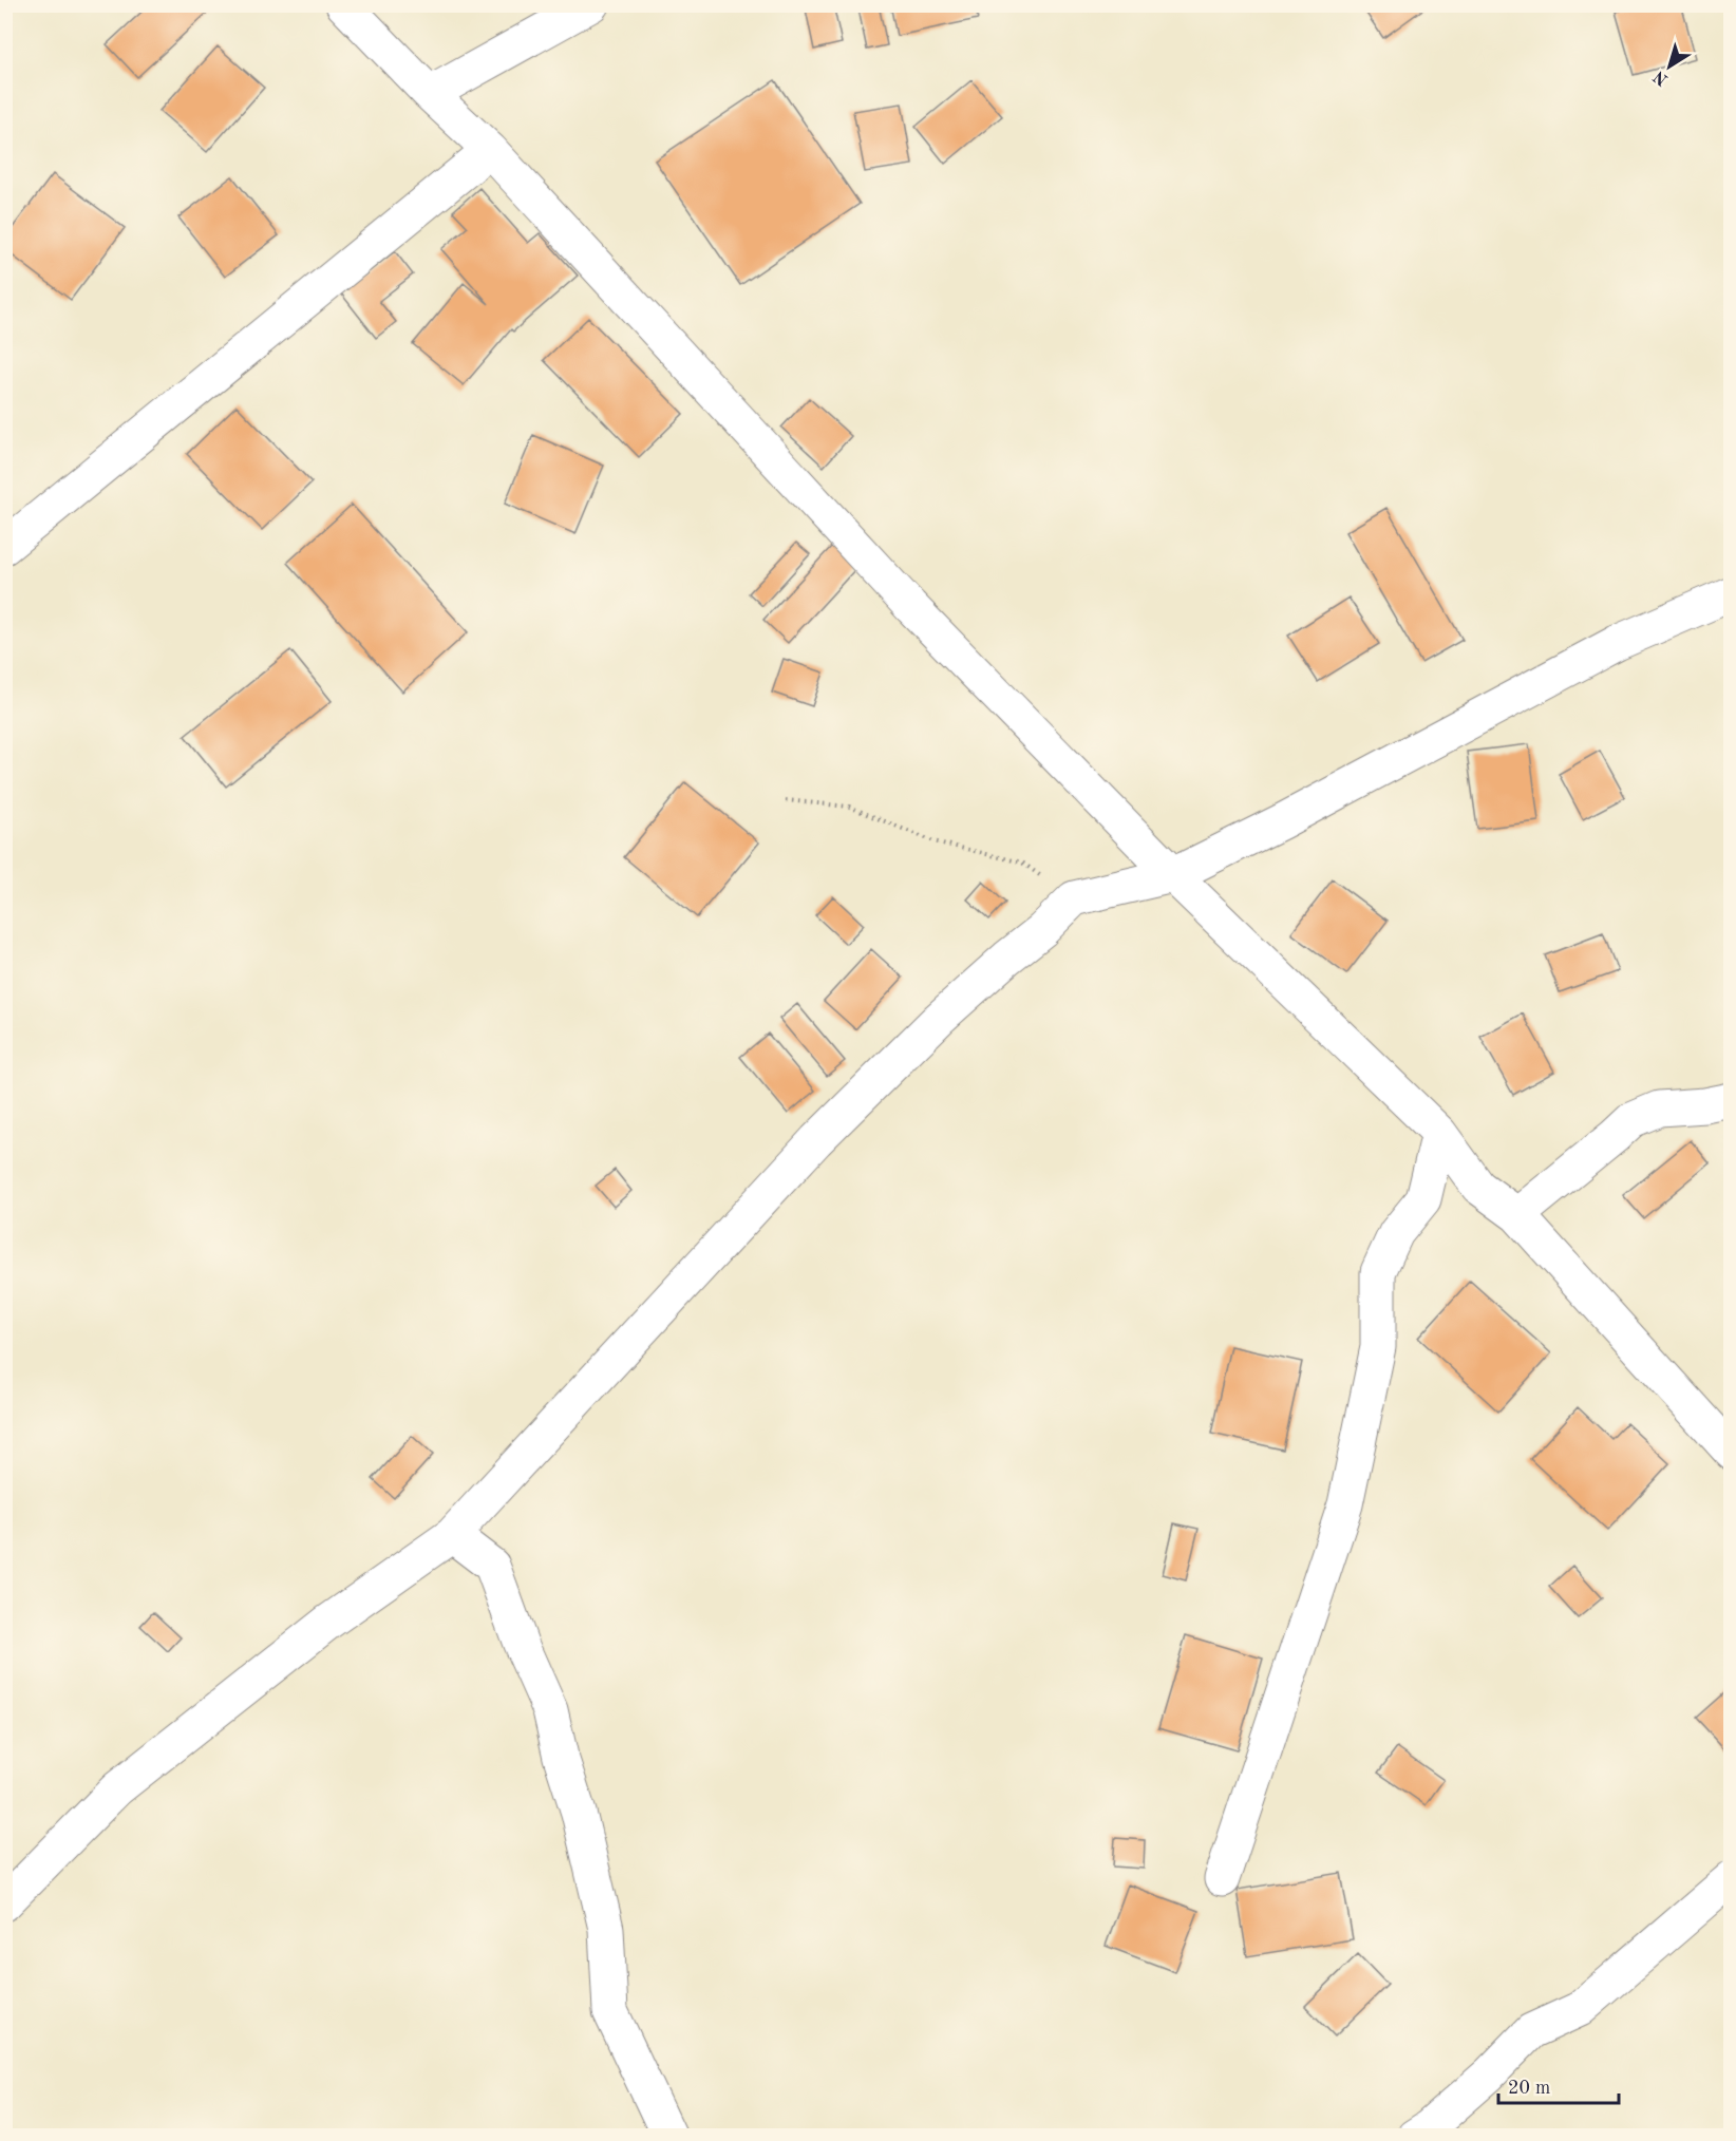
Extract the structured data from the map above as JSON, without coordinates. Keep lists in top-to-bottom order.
{
  "scale_bar": "20 m",
  "north": "bottom left"
}
